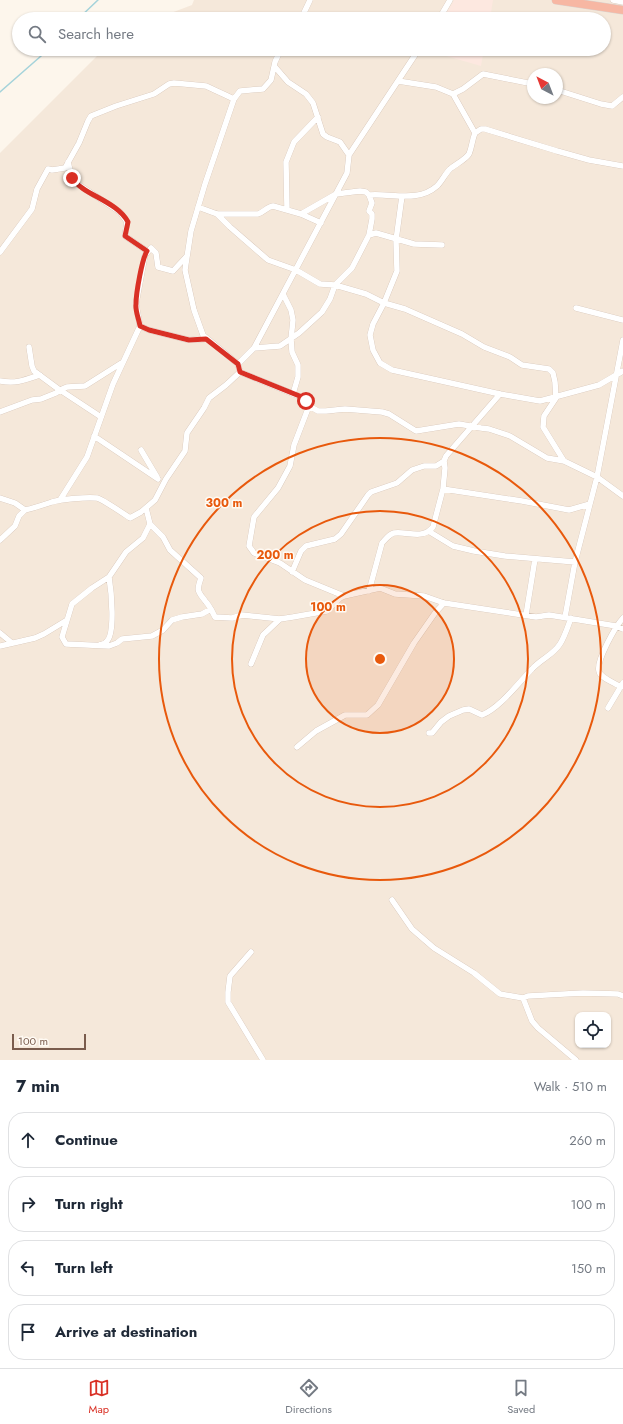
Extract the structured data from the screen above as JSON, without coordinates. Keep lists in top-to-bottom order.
{
  "scale_bar": "100 m",
  "north": "top left",
  "page": {
    "search": "Search here",
    "scale": "100 m",
    "heading": ["7 min", "Walk · 510 m"],
    "list": [
      ["Continue", "260 m"],
      ["Turn right", "100 m"],
      ["Turn left", "150 m"],
      "Arrive at destination"
    ],
    "nav": ["Map", "Directions", "Saved"]
  },
  "rings": ["300 m", "200 m", "100 m"]
}
